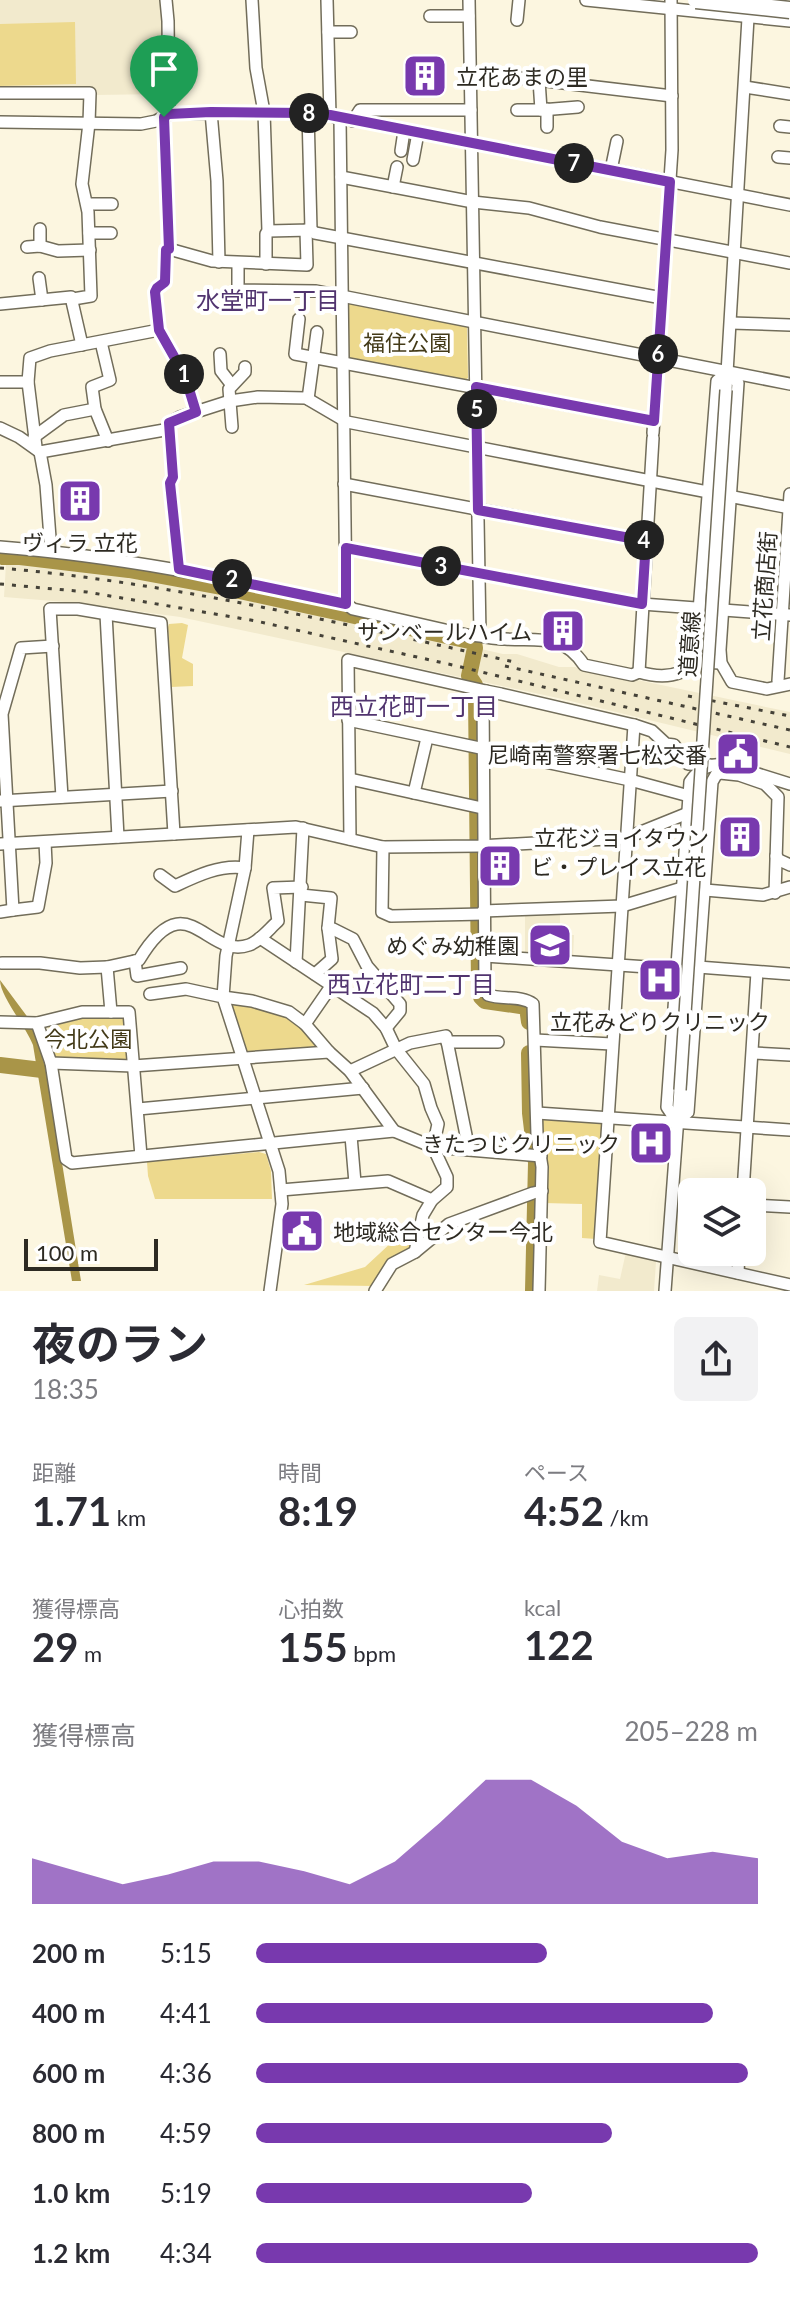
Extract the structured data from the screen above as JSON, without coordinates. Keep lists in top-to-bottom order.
{
  "streets": {
    "street": ["立花商店街", "道意線"]
  },
  "districts": ["水堂町一丁目", "西立花町一丁目", "西立花町二丁目"],
  "parks": ["福住公園", "今北公園"],
  "places": {
    "building": [
      "立花あまの里",
      "ヴィラ 立花",
      "サンベールハイム",
      "立花ジョイタウン",
      "ビ・プレイス立花"
    ],
    "public building": ["尼崎南警察署七松交番", "地域総合センター今北"],
    "school or university": ["めぐみ幼稚園"],
    "hospital": ["立花みどりクリニック", "きたつじクリニック"]
  },
  "scale_bar": "100 m",
  "page": {
    "pins": [
      "8",
      "7",
      "6",
      "1",
      "5",
      "4",
      "3",
      "2"
    ],
    "scale": "100 m",
    "heading": ["夜のラン", "18:35"],
    "stats": [
      ["距離", "1.71 km"],
      ["時間", "8:19"],
      ["ペース", "4:52 /km"],
      ["獲得標高", "29 m"],
      ["心拍数", "155 bpm"],
      ["kcal", "122"]
    ],
    "chart": ["獲得標高", "205–228 m"],
    "list": [
      {
        "name": "200 m",
        "note": "5:15"
      },
      {
        "name": "400 m",
        "note": "4:41"
      },
      {
        "name": "600 m",
        "note": "4:36"
      },
      {
        "name": "800 m",
        "note": "4:59"
      },
      {
        "name": "1.0 km",
        "note": "5:19"
      },
      {
        "name": "1.2 km",
        "note": "4:34"
      }
    ]
  }
}
